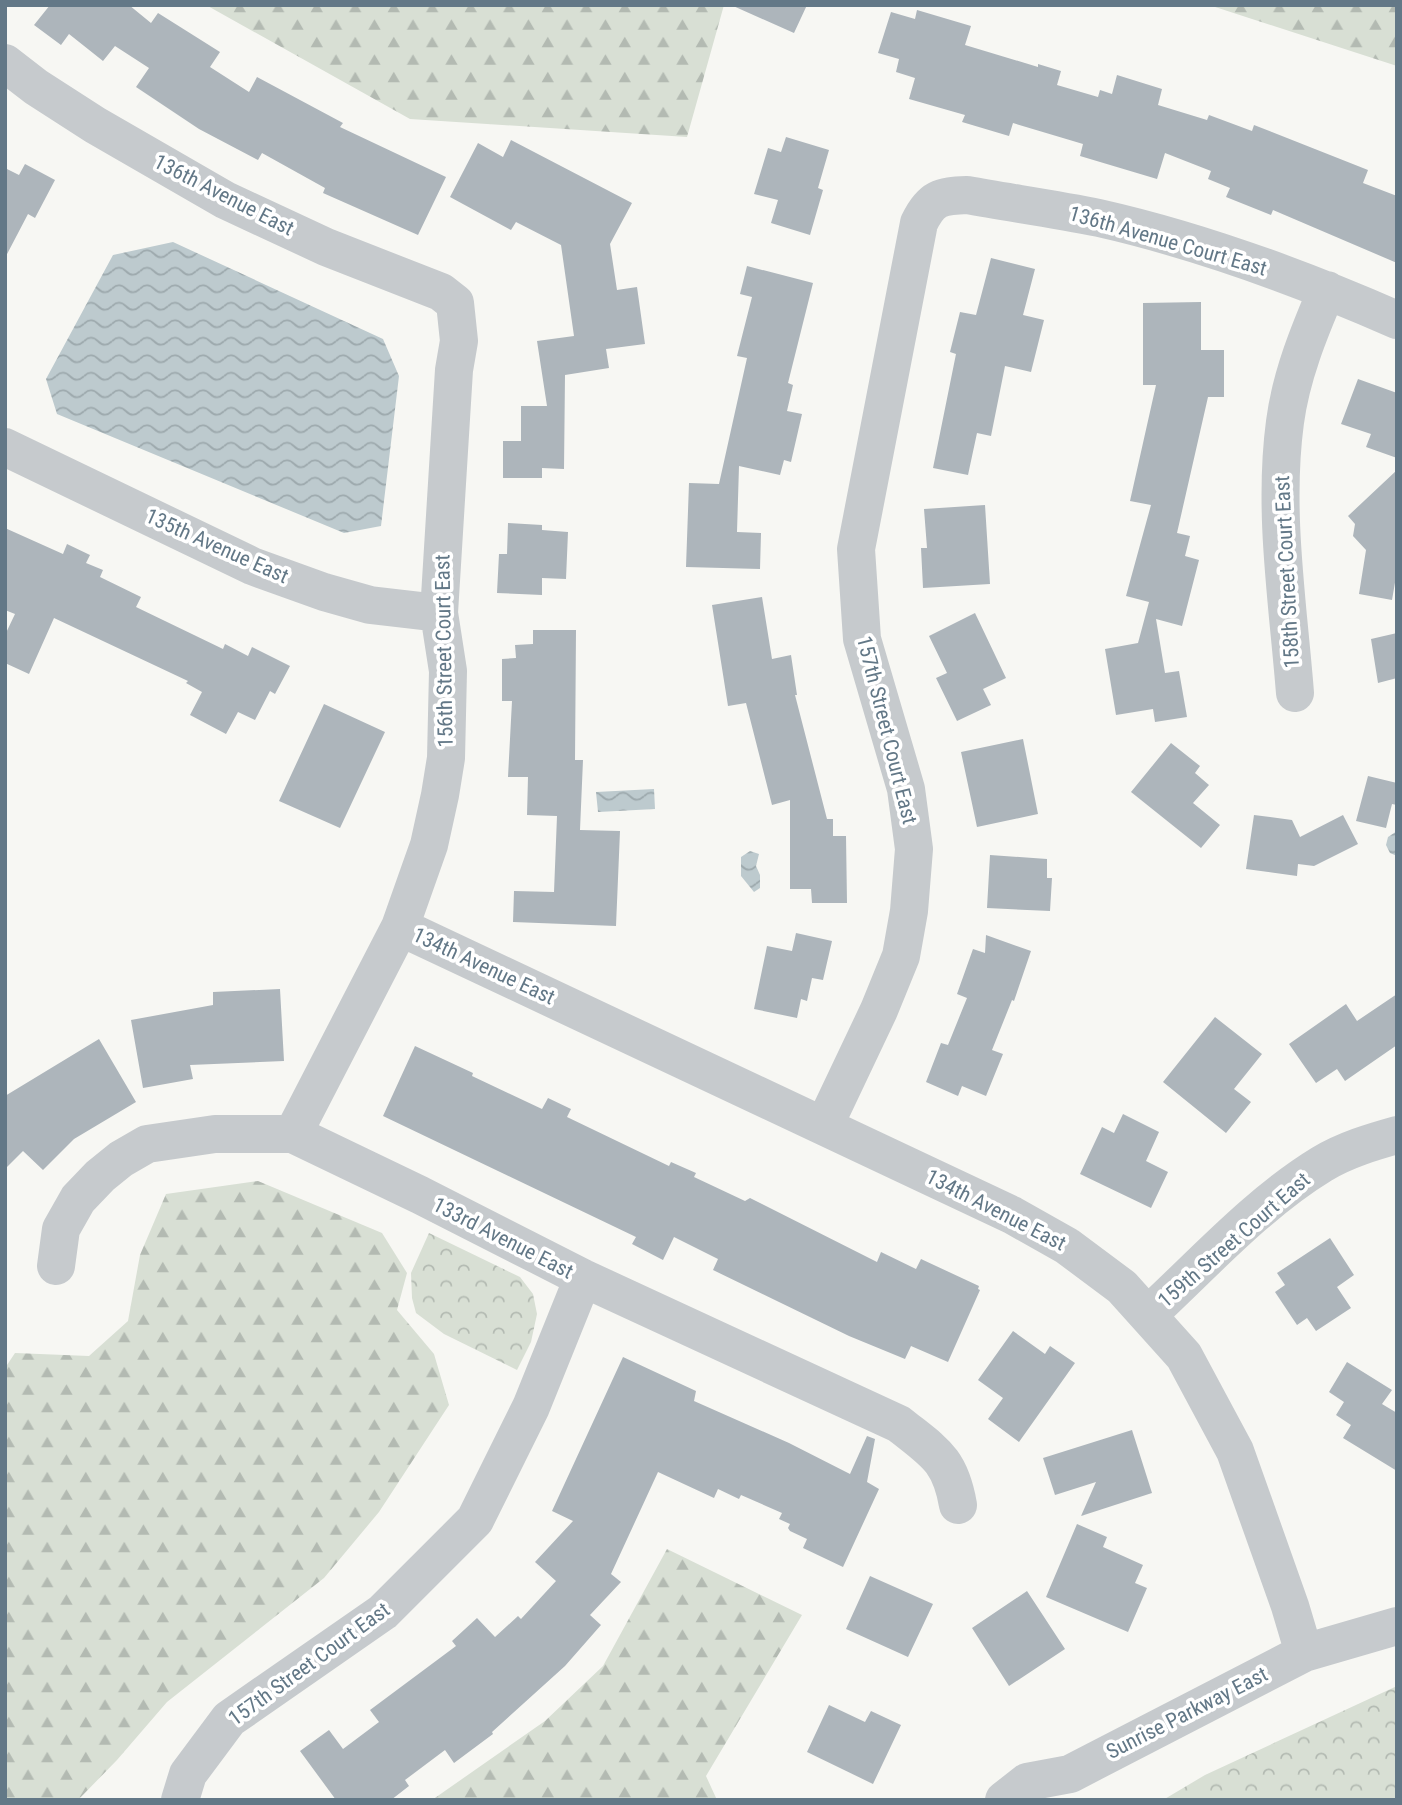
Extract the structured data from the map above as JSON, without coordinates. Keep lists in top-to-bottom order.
{
  "streets": {
    "street": [
      "136th Avenue East",
      "136th Avenue Court East",
      "135th Avenue East",
      "158th Street Court East",
      "156th Street Court East",
      "157th Street Court East",
      "134th Avenue East",
      "133rd Avenue East",
      "159th Street Court East",
      "Sunrise Parkway East"
    ]
  },
  "crossings": [
    ["136th Avenue East", "156th Street Court East"],
    ["136th Avenue Court East", "158th Street Court East"],
    ["136th Avenue Court East", "157th Street Court East"],
    ["135th Avenue East", "156th Street Court East"],
    ["156th Street Court East", "134th Avenue East"],
    ["156th Street Court East", "133rd Avenue East"],
    ["157th Street Court East", "134th Avenue East"],
    ["157th Street Court East", "133rd Avenue East"],
    ["134th Avenue East", "159th Street Court East"],
    ["134th Avenue East", "Sunrise Parkway East"]
  ]
}
